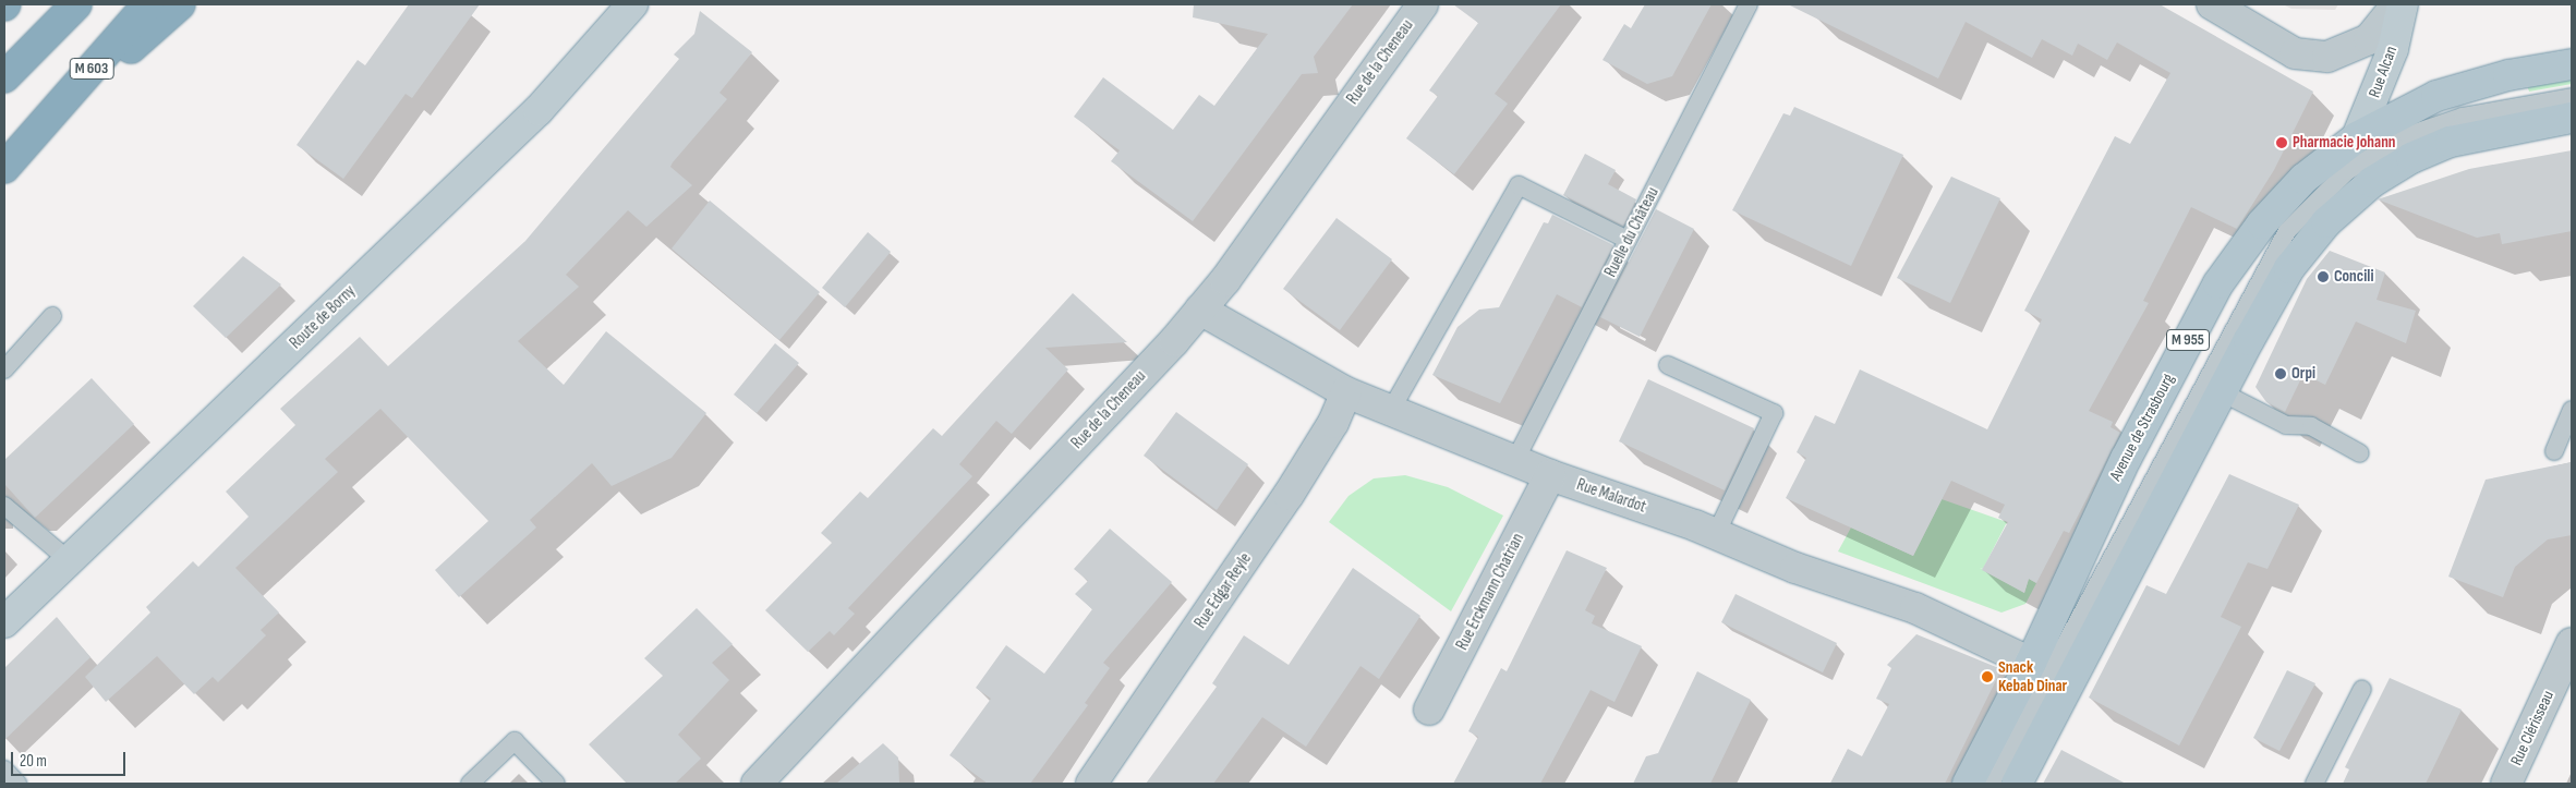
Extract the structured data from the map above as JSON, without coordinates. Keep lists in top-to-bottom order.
{
  "streets": {
    "highway": ["M 603"],
    "main road": ["M 955", "Avenue de Strasbourg"],
    "street": [
      "Rue de la Cheneau",
      "Rue Alcan",
      "Route de Borny",
      "Rue Malardot",
      "Rue Edgar Reyle",
      "Rue Erckmann Chatrian",
      "Rue Clérisseau"
    ],
    "lane": ["Ruelle du Château"]
  },
  "crossings": [
    ["Rue de la Cheneau", "Rue Malardot"],
    ["Rue Alcan", "Avenue de Strasbourg"],
    ["Ruelle du Château", "Rue Malardot"],
    ["Avenue de Strasbourg", "Rue Malardot"],
    ["Rue Malardot", "Rue Edgar Reyle"],
    ["Rue Malardot", "Rue Erckmann Chatrian"]
  ],
  "places": [
    "Pharmacie Johann",
    "Concili",
    "Orpi",
    "Snack Kebab Dinar"
  ],
  "scale_bar": "20 m"
}
